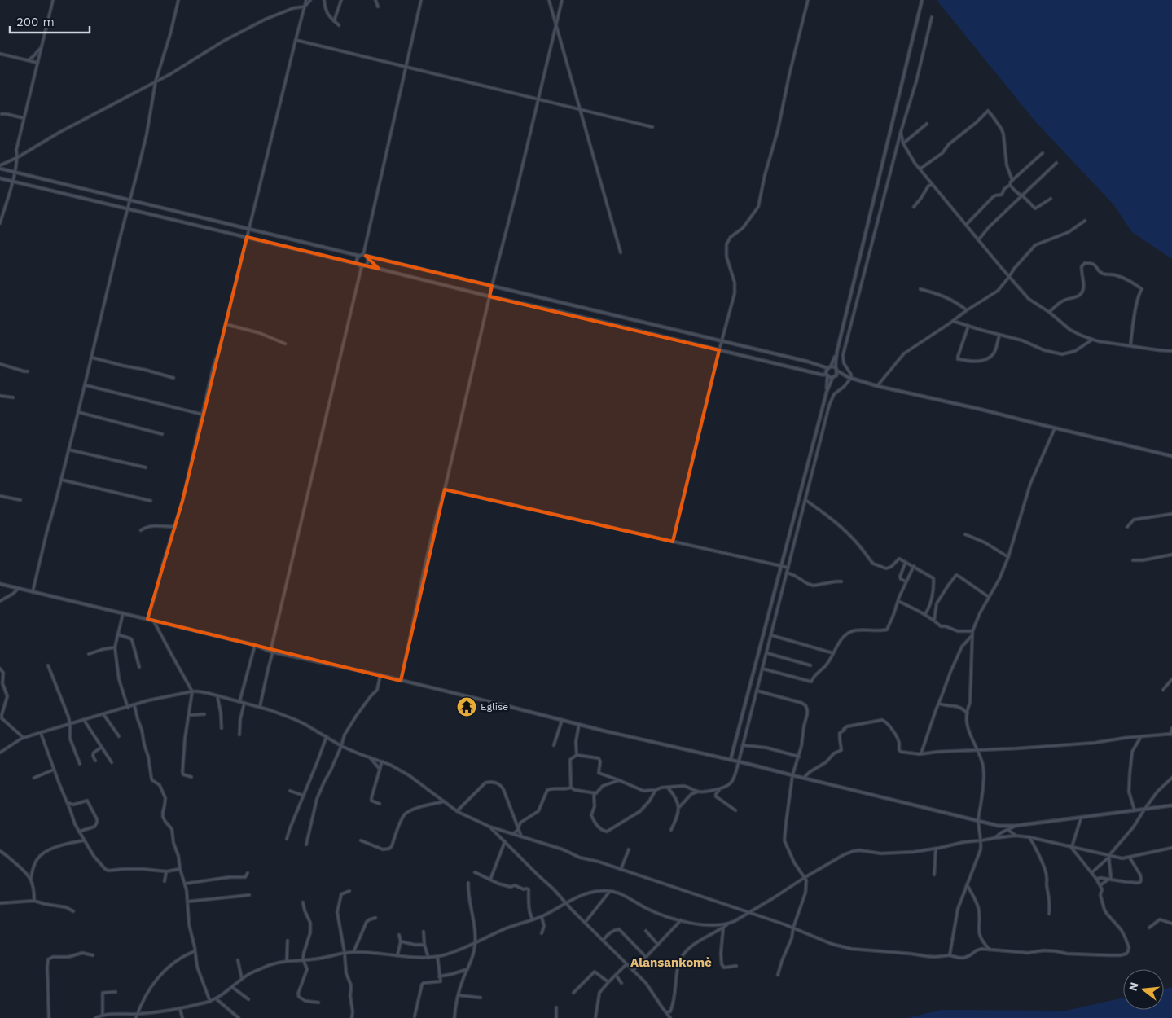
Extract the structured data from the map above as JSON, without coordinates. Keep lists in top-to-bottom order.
{
  "districts": ["Alansankomè"],
  "places": {
    "temple": ["Eglise"]
  },
  "scale_bar": "200 m",
  "north": "left"
}
